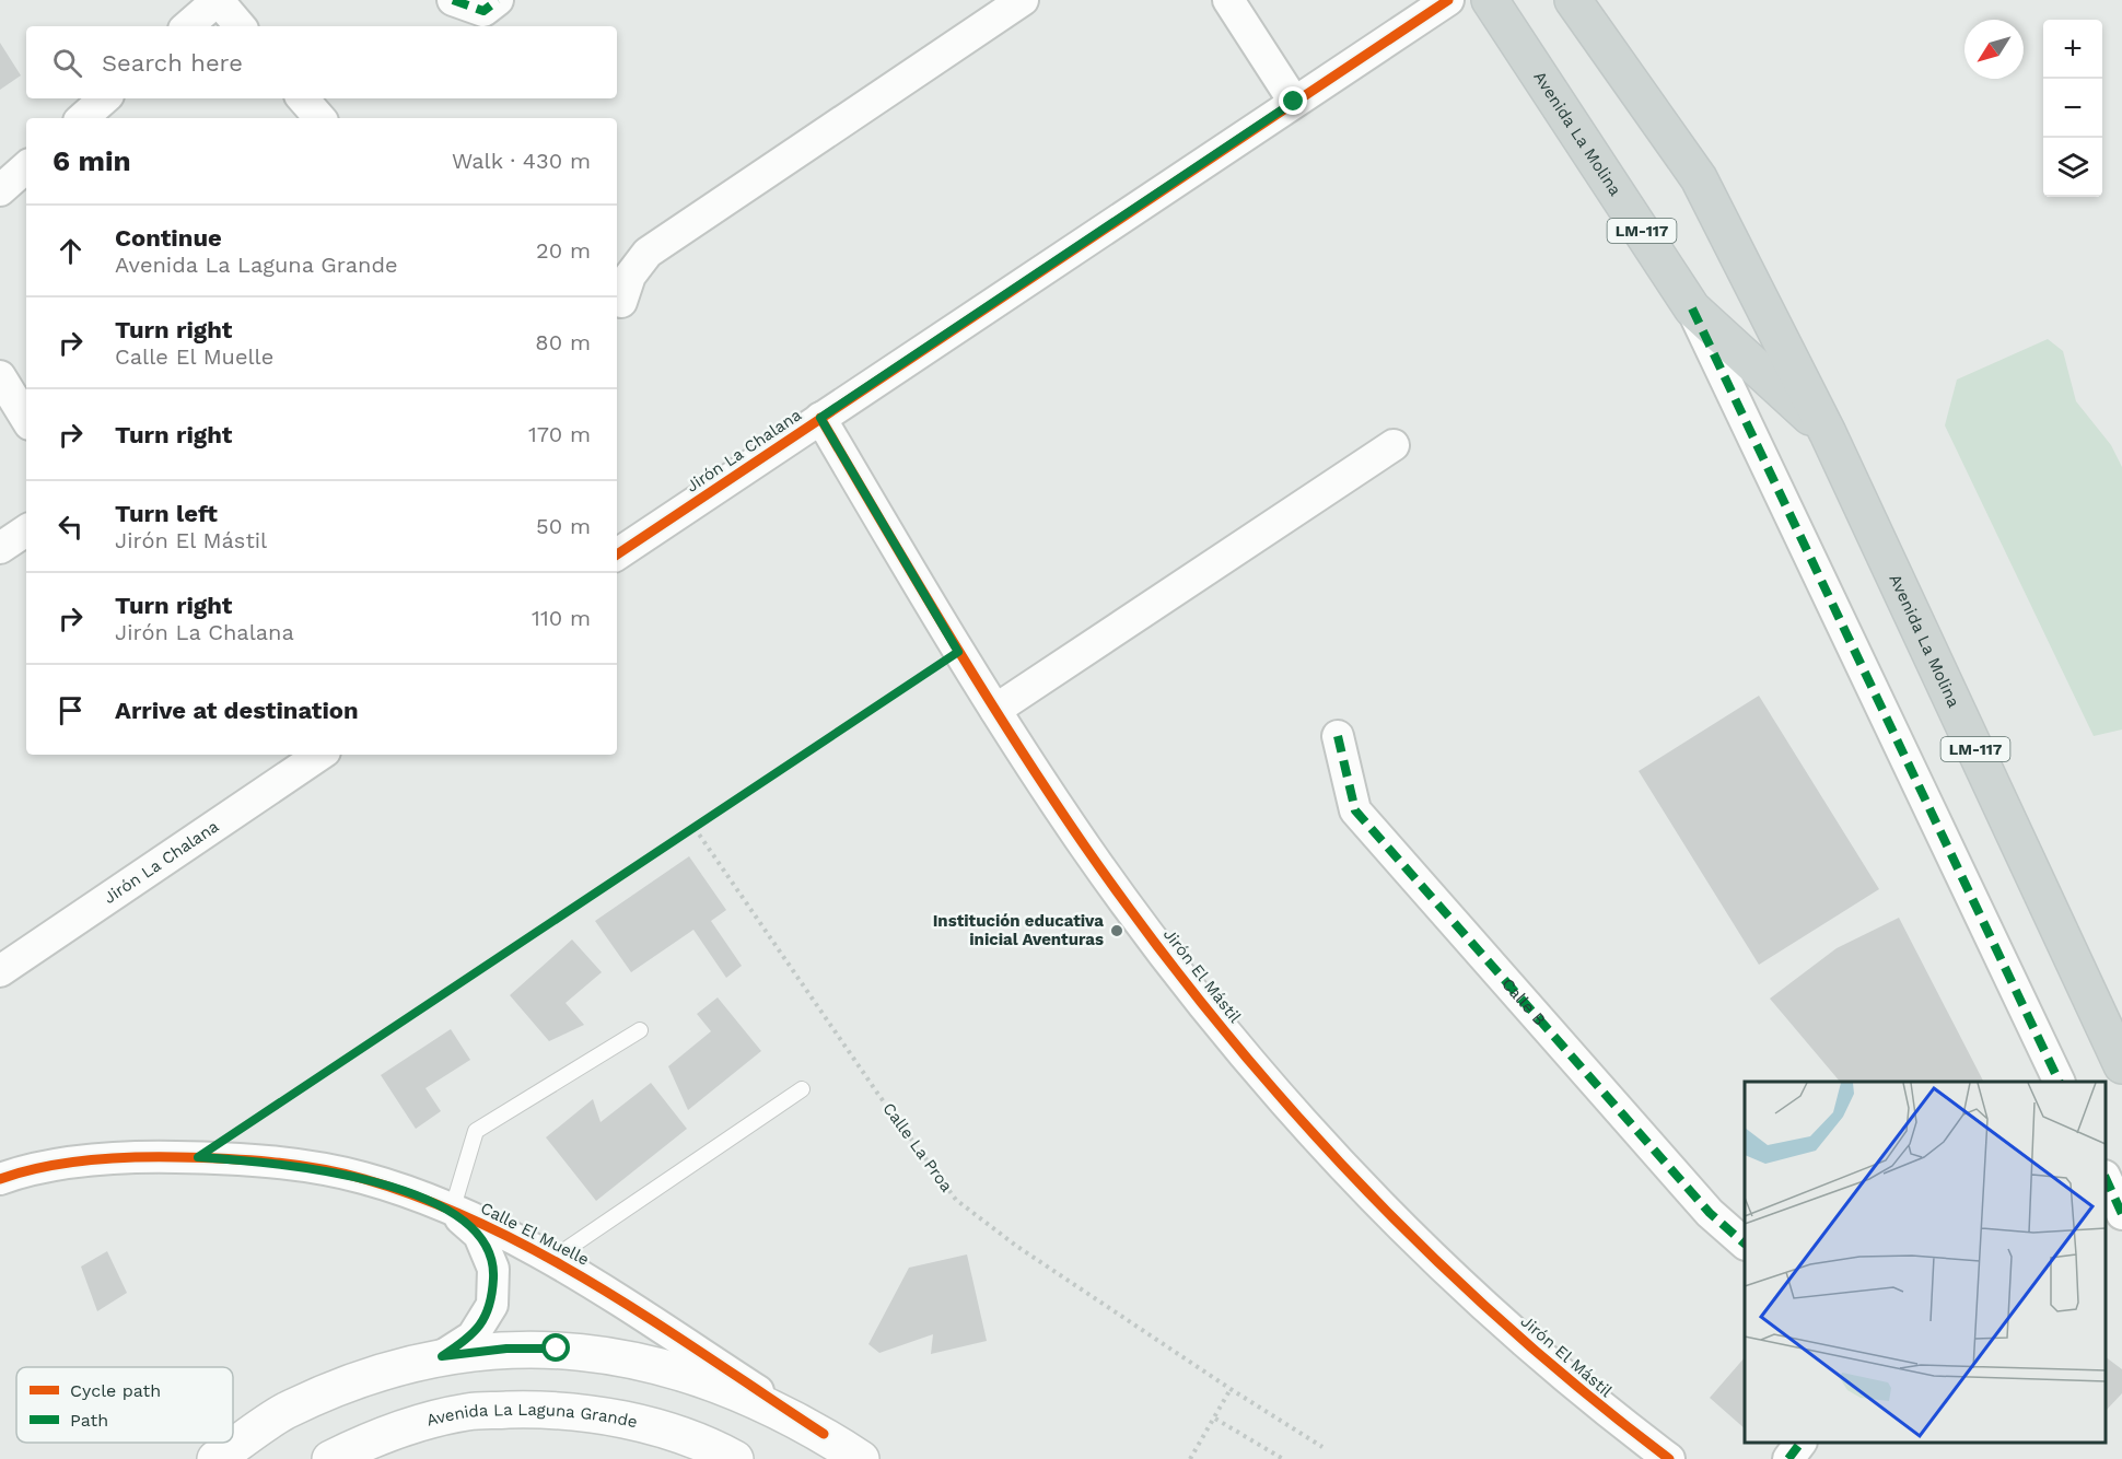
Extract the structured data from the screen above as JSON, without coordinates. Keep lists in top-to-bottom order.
{
  "streets": {
    "main road": ["Avenida La Molina", "LM-117"],
    "street": [
      "Jirón La Chalana",
      "Jirón El Mástil",
      "Calle B",
      "Calle El Muelle",
      "Avenida La Laguna Grande"
    ],
    "path": ["Calle La Proa"]
  },
  "crossings": [
    ["Jirón La Chalana", "Jirón El Mástil"]
  ],
  "places": ["Institución educativa inicial Aventuras"],
  "legend": ["Cycle path", "Path"],
  "north": "bottom left",
  "page": {
    "map_buttons": ["+", "−"],
    "search": "Search here",
    "heading": ["6 min", "Walk · 430 m"],
    "list": [
      ["Continue", "Avenida La Laguna Grande", "20 m"],
      ["Turn right", "Calle El Muelle", "80 m"],
      ["Turn right", "170 m"],
      ["Turn left", "Jirón El Mástil", "50 m"],
      ["Turn right", "Jirón La Chalana", "110 m"],
      "Arrive at destination"
    ]
  }
}
